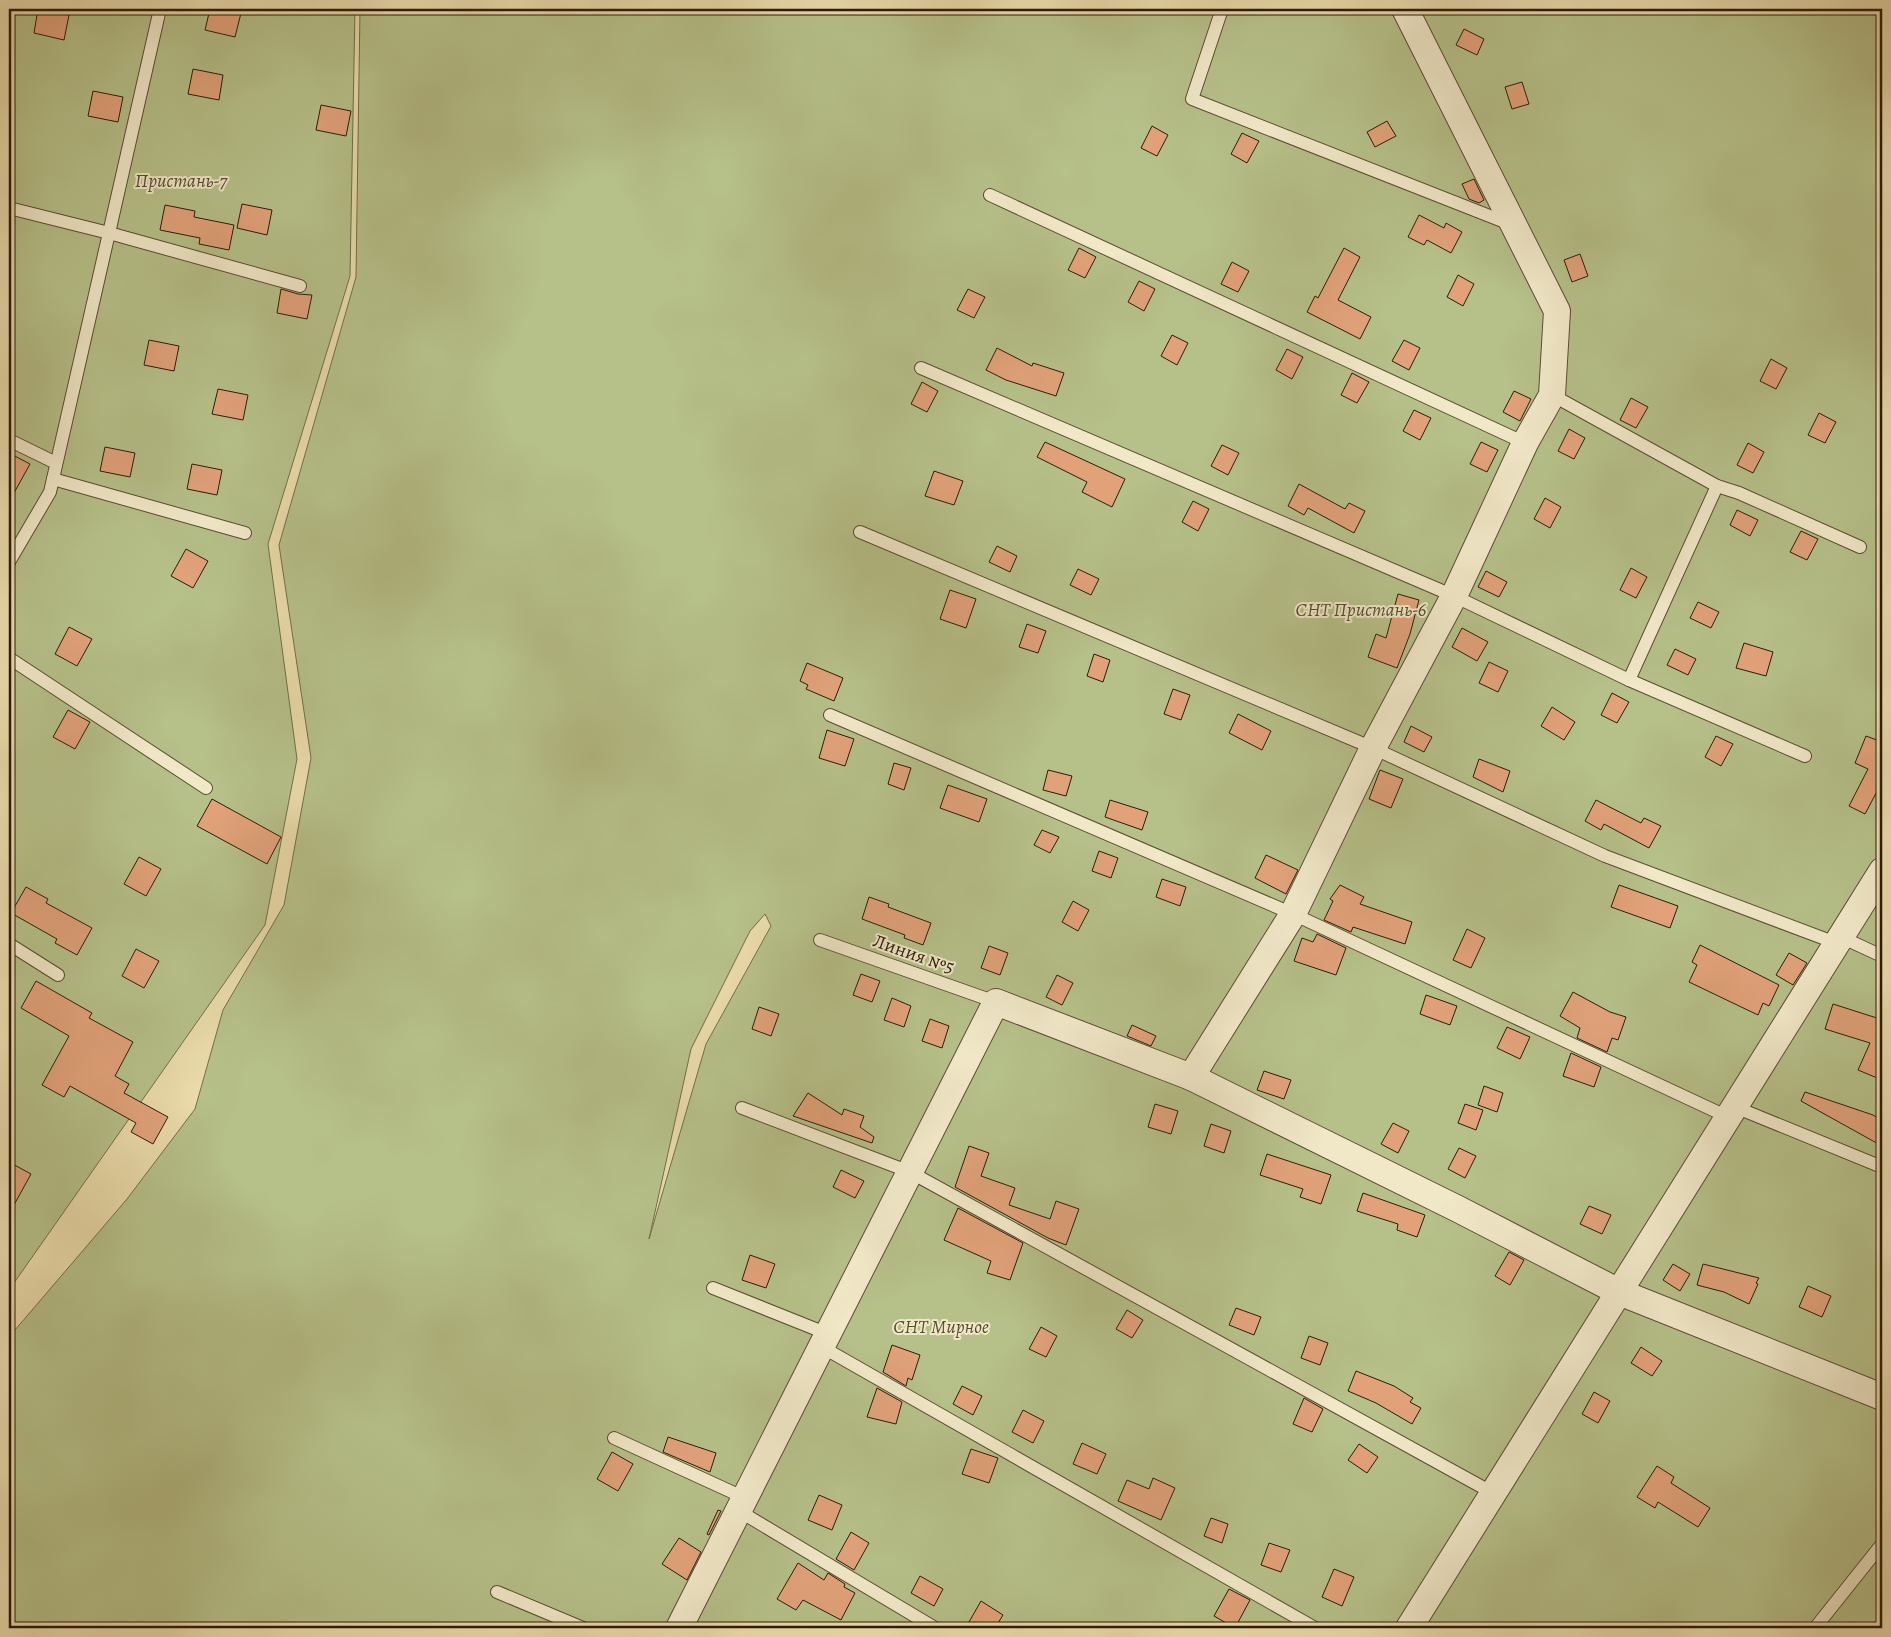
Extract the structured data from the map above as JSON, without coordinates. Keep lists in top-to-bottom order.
{
  "streets": {
    "lane": ["Линия №5"]
  },
  "parks": ["Пристань-7", "СНТ Пристань-6", "СНТ Мирное"]
}
